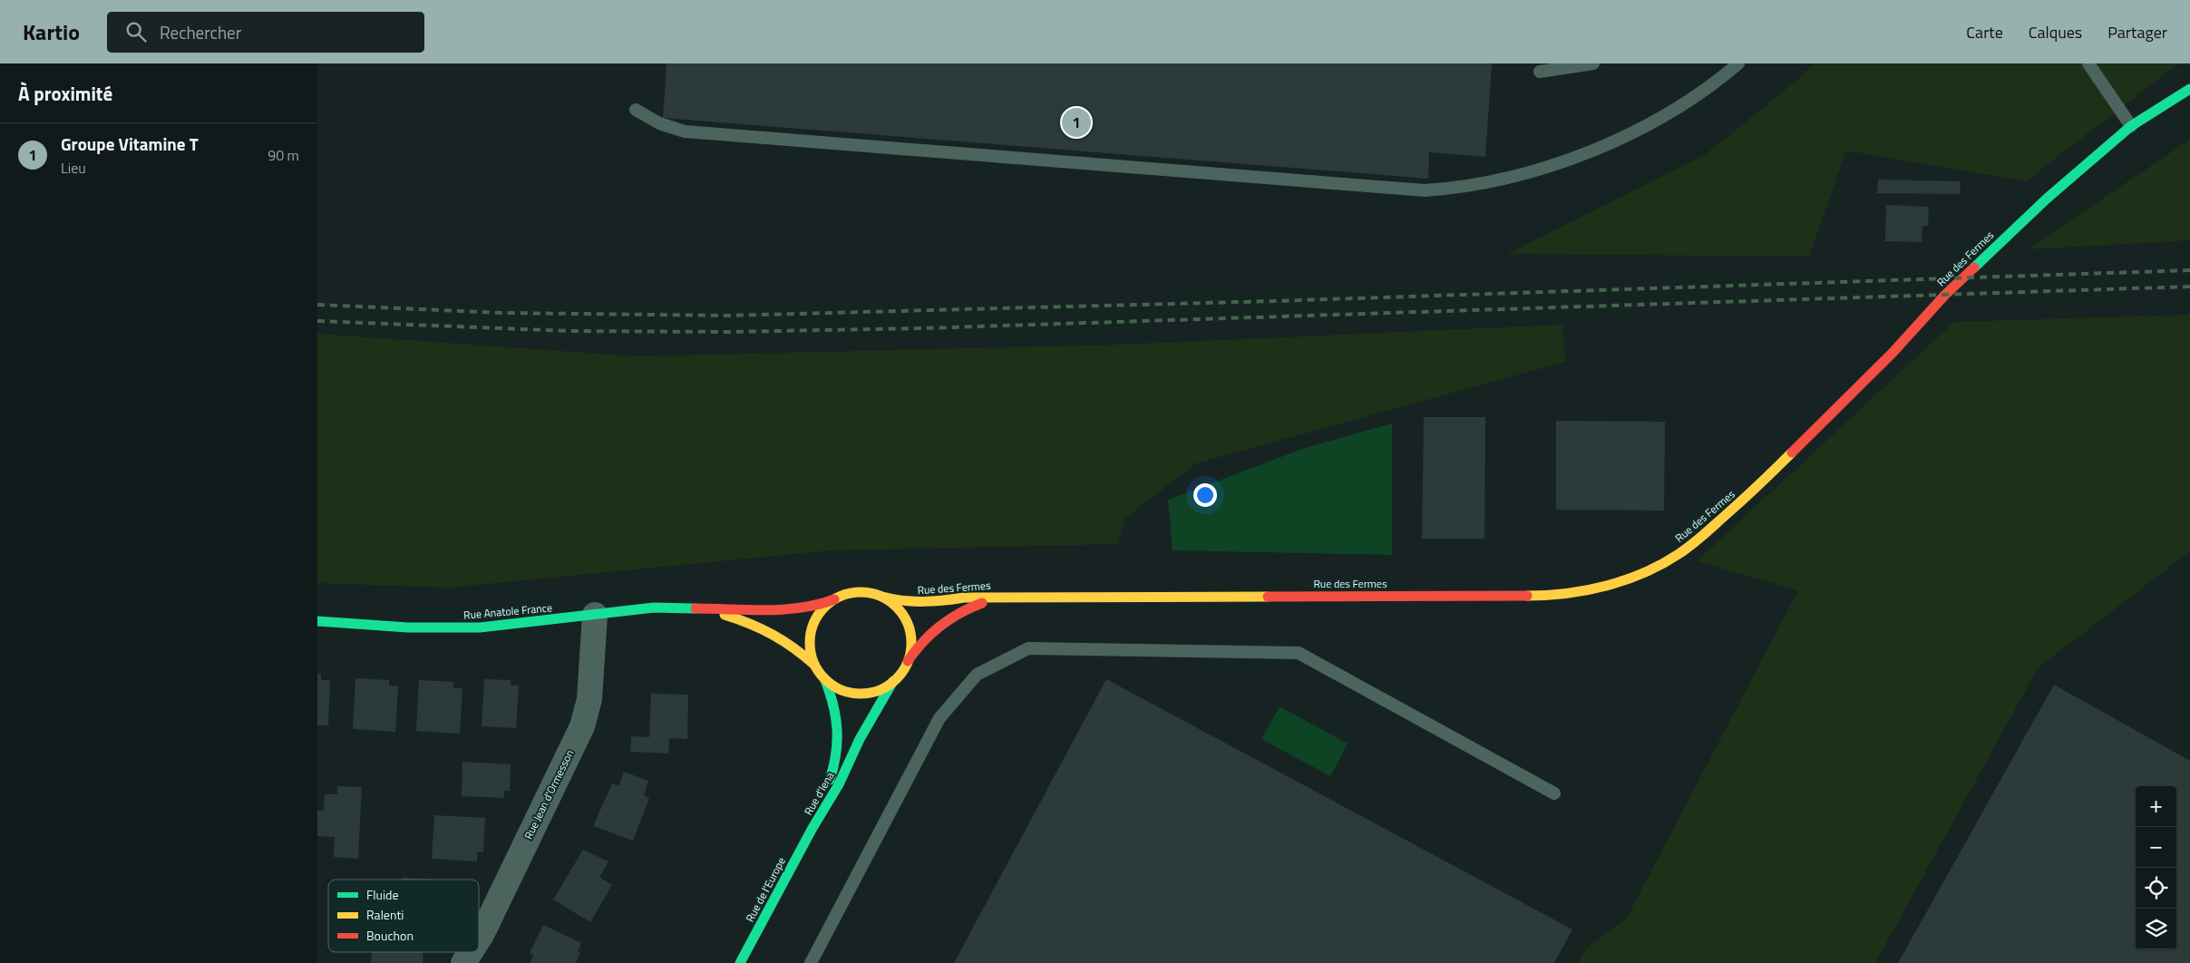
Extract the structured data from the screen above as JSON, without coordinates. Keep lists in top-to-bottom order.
{
  "streets": {
    "street": [
      "Rue des Fermes",
      "Rue Anatole France",
      "Rue d'Iena",
      "Rue Jean d'Ormesson",
      "Rue de l'Europe"
    ]
  },
  "crossings": [
    ["Rue des Fermes", "Rue Anatole France"],
    ["Rue des Fermes", "Rue d'Iena"],
    ["Rue Anatole France", "Rue d'Iena"],
    ["Rue Anatole France", "Rue Jean d'Ormesson"],
    ["Rue d'Iena", "Rue de l'Europe"]
  ],
  "legend": ["Fluide", "Ralenti", "Bouchon"],
  "page": {
    "header": "Kartio",
    "search": "Rechercher",
    "nav": ["Carte", "Calques", "Partager"],
    "heading": "À proximité",
    "pins": "1",
    "list": [
      {
        "mark": "1",
        "name": "Groupe Vitamine T",
        "note": "Lieu",
        "value": "90 m"
      }
    ],
    "map_buttons": ["+", "−"]
  }
}
